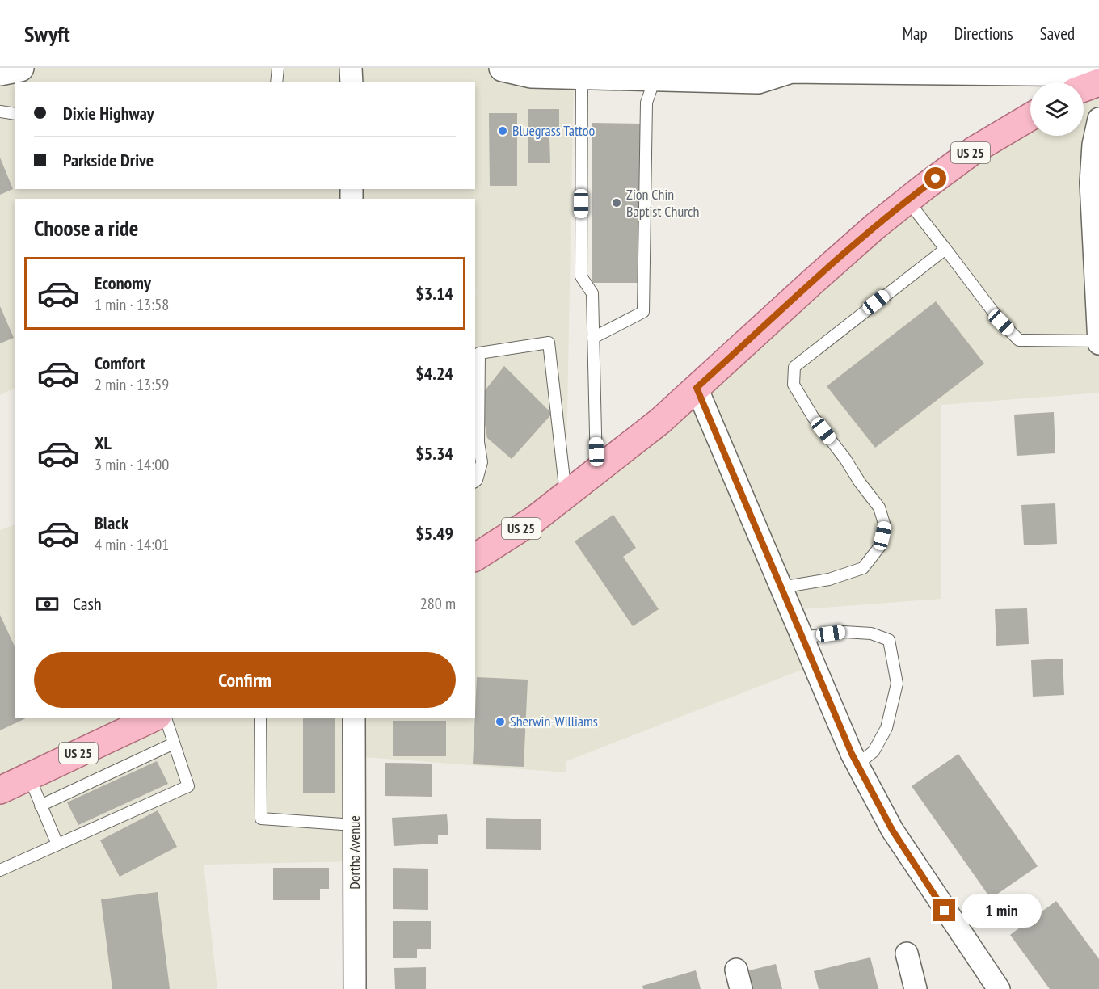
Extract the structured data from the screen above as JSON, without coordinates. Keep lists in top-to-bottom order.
{
  "streets": {
    "main road": ["US 25"],
    "street": ["Dortha Avenue"]
  },
  "places": ["Bluegrass Tattoo", "Zion Chin Baptist Church", "Sherwin-Williams"],
  "page": {
    "header": "Swyft",
    "nav": ["Map", "Directions", "Saved"],
    "banner": ["Dixie Highway", "Parkside Drive"],
    "heading": "Choose a ride",
    "list": [
      {
        "name": "Economy",
        "note": "1 min · 13:58",
        "value": "$3.14"
      },
      {
        "name": "Comfort",
        "note": "2 min · 13:59",
        "value": "$4.24"
      },
      {
        "name": "XL",
        "note": "3 min · 14:00",
        "value": "$5.34"
      },
      {
        "name": "Black",
        "note": "4 min · 14:01",
        "value": "$5.49"
      }
    ],
    "pay": ["Cash", "280 m"],
    "buttons": "Confirm",
    "bubble": "1 min"
  }
}
